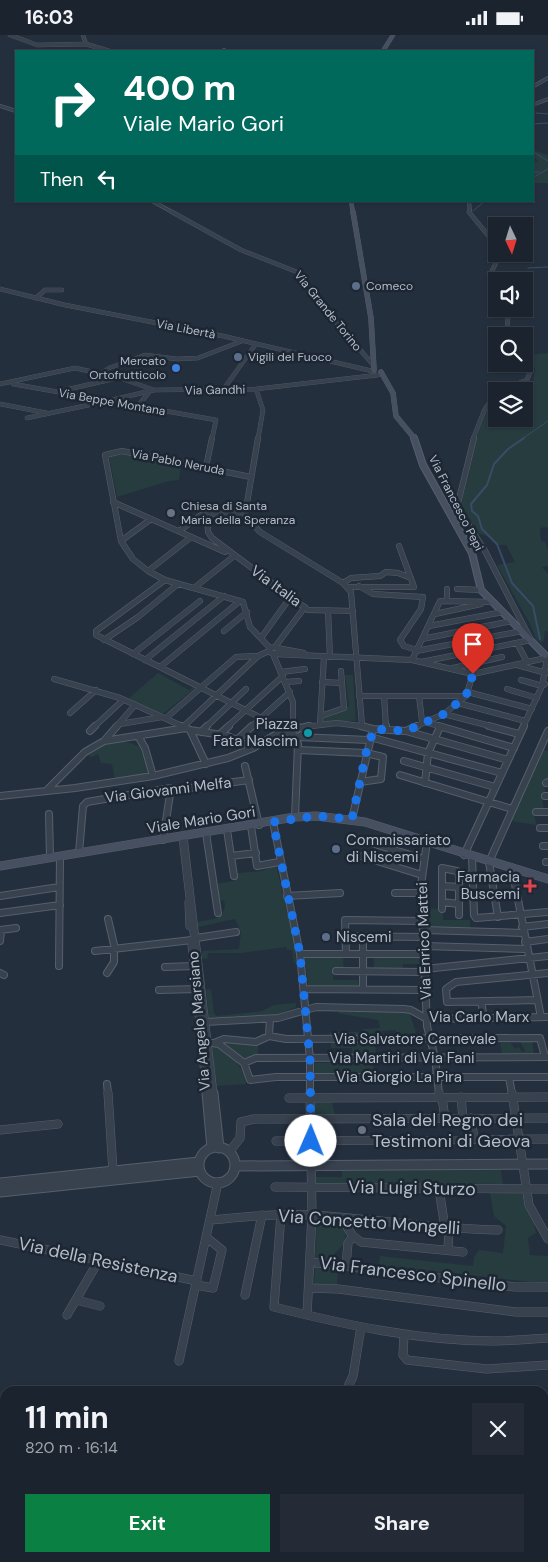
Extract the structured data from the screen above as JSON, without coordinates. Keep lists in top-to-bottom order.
{
  "streets": {
    "main road": ["Via Francesco Pepi", "Viale Mario Gori"],
    "street": [
      "Via Grande Torino",
      "Via Libertà",
      "Via Gandhi",
      "Via Beppe Montana",
      "Via Pablo Neruda",
      "Via Italia",
      "Via Giovanni Melfa",
      "Via Enrico Mattei",
      "Via Carlo Marx",
      "Via Angelo Marsiano",
      "Via Salvatore Carnevale",
      "Via Martiri di Via Fani",
      "Via Giorgio La Pira",
      "Via Luigi Sturzo",
      "Via Concetto Mongelli",
      "Via della Resistenza",
      "Via Francesco Spinello"
    ]
  },
  "crossings": [
    ["Via Grande Torino", "Via Libertà"],
    ["Via Grande Torino", "Via Gandhi"],
    ["Via Grande Torino", "Via Francesco Pepi"],
    ["Via Libertà", "Via Gandhi"],
    ["Via Libertà", "Via Francesco Pepi"],
    ["Via Gandhi", "Via Beppe Montana"],
    ["Via Gandhi", "Via Francesco Pepi"],
    ["Via Beppe Montana", "Via Pablo Neruda"],
    ["Via Giovanni Melfa", "Viale Mario Gori"],
    ["Viale Mario Gori", "Via Enrico Mattei"],
    ["Viale Mario Gori", "Via Angelo Marsiano"],
    ["Via Enrico Mattei", "Via Carlo Marx"],
    ["Via Enrico Mattei", "Via Salvatore Carnevale"],
    ["Via Enrico Mattei", "Via Martiri di Via Fani"],
    ["Via Enrico Mattei", "Via Giorgio La Pira"],
    ["Via Carlo Marx", "Via Angelo Marsiano"],
    ["Via Angelo Marsiano", "Via Salvatore Carnevale"],
    ["Via Salvatore Carnevale", "Via Martiri di Via Fani"],
    ["Via Martiri di Via Fani", "Via Giorgio La Pira"]
  ],
  "places": {
    "other": [
      "Comeco",
      "Vigili del Fuoco",
      "Mercato Ortofrutticolo",
      "Chiesa di Santa Maria della Speranza",
      "Piazza Fata Nascim",
      "Commissariato di Niscemi",
      "Niscemi",
      "Sala del Regno dei Testimoni di Geova"
    ],
    "health": ["Farmacia Buscemi"]
  },
  "north": "bottom",
  "page": {
    "status": "16:03",
    "turn": ["400 m", "Viale Mario Gori"],
    "then": "Then",
    "heading": ["11 min", "820 m · 16:14"],
    "buttons": ["Exit", "Share"]
  }
}
